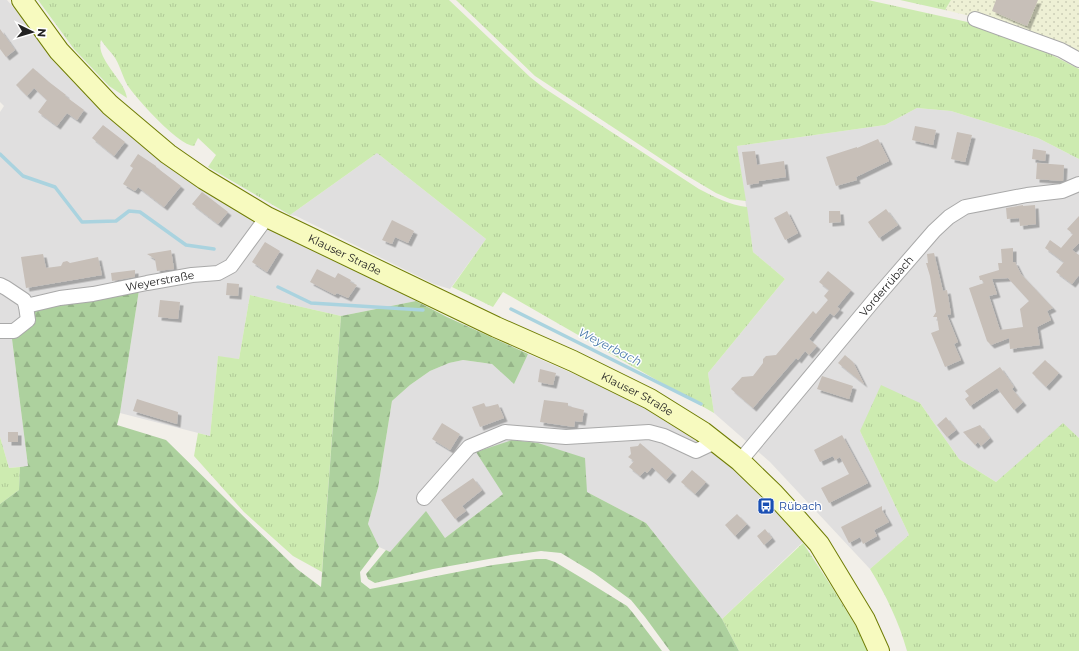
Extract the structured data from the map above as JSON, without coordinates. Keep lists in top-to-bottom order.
{
  "streets": {
    "main road": ["Klauser Straße"],
    "street": ["Weyerstraße", "Vorderrübach"]
  },
  "crossings": [
    ["Klauser Straße", "Weyerstraße"],
    ["Klauser Straße", "Vorderrübach"]
  ],
  "water": ["Weyerbach"],
  "places": {
    "bus stop": ["Rübach"]
  },
  "north": "right"
}
